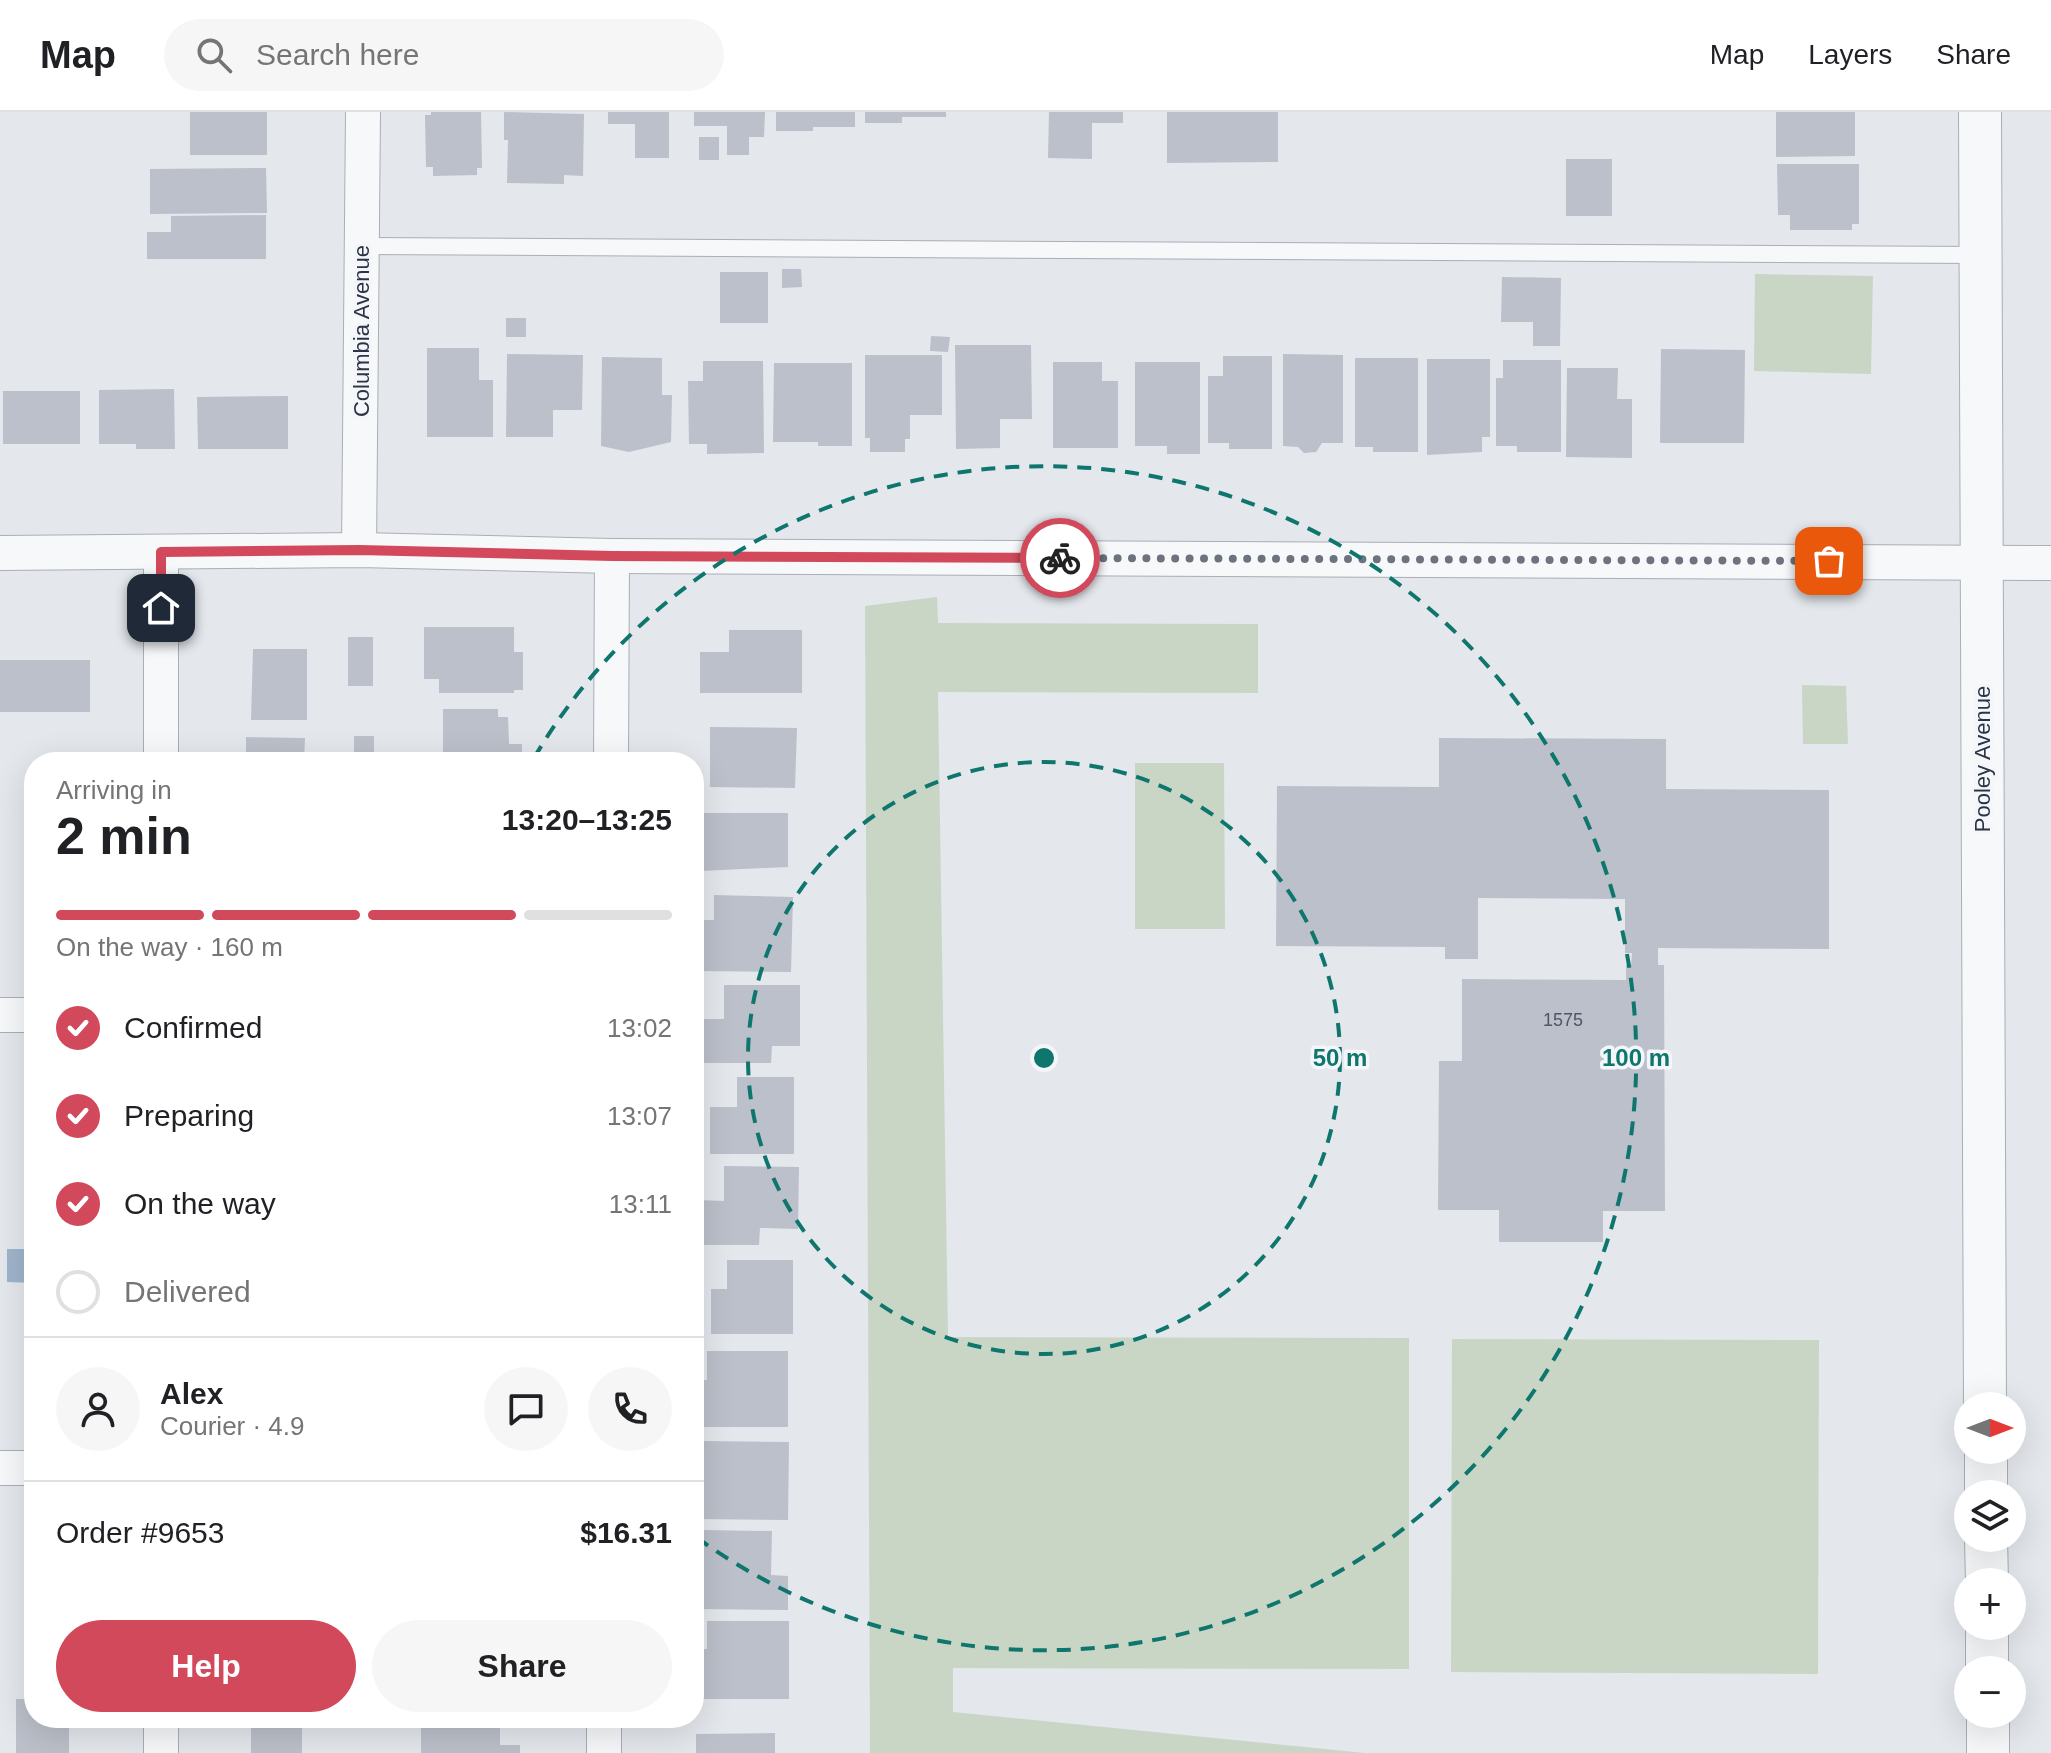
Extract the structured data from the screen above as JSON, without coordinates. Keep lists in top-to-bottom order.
{
  "streets": {
    "street": ["Columbia Avenue", "Pooley Avenue"]
  },
  "house_numbers": ["1575"],
  "north": "right",
  "page": {
    "header": "Map",
    "search": "Search here",
    "nav": ["Map", "Layers", "Share"],
    "heading": ["2 min", "Arriving in", "13:20–13:25"],
    "panel": [
      "Alex",
      "Courier · 4.9",
      "Order #9653",
      "$16.31"
    ],
    "bar": "On the way · 160 m",
    "list": [
      ["Confirmed", "13:02"],
      ["Preparing", "13:07"],
      ["On the way", "13:11"],
      "Delivered"
    ],
    "map_buttons": ["+", "−"],
    "buttons": ["Help", "Share"]
  },
  "rings": ["50 m", "100 m"]
}
